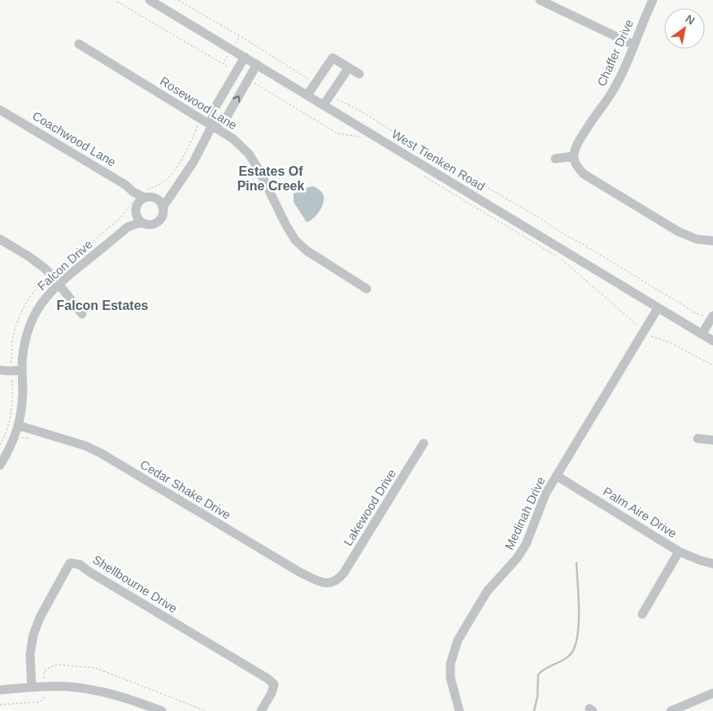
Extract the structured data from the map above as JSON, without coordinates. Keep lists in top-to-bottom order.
{
  "streets": {
    "street": [
      "Chaffer Drive",
      "Rosewood Lane",
      "Coachwood Lane",
      "West Tienken Road",
      "Falcon Drive",
      "Cedar Shake Drive",
      "Lakewood Drive",
      "Palm Aire Drive",
      "Medinah Drive",
      "Shellbourne Drive"
    ]
  },
  "crossings": [
    ["Coachwood Lane", "Falcon Drive"],
    ["West Tienken Road", "Medinah Drive"],
    ["Falcon Drive", "Cedar Shake Drive"],
    ["Cedar Shake Drive", "Lakewood Drive"],
    ["Palm Aire Drive", "Medinah Drive"]
  ],
  "districts": ["Estates Of Pine Creek", "Falcon Estates"],
  "north": "top right"
}
